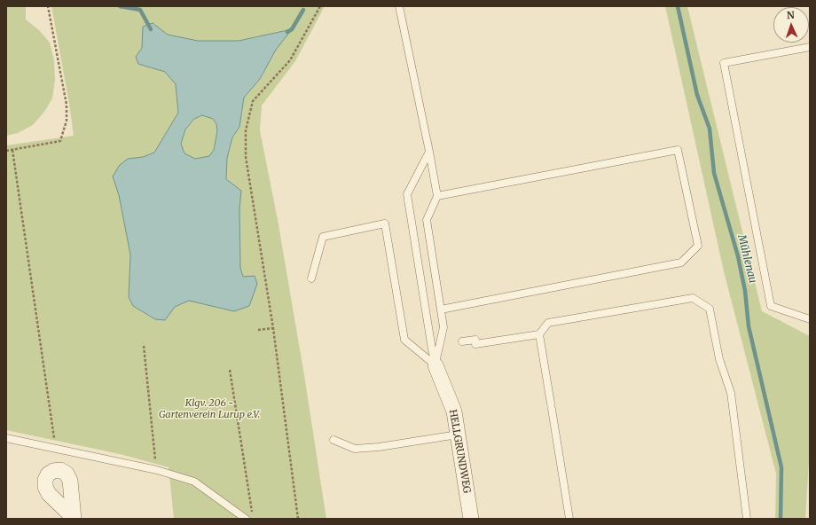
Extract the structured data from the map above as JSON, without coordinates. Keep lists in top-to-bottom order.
{
  "streets": {
    "street": ["HELLGRUNDWEG"]
  },
  "water": ["Mühlenau"],
  "parks": ["Klgv. 206 - Gartenverein Lurup e.V."],
  "north": "top"
}
